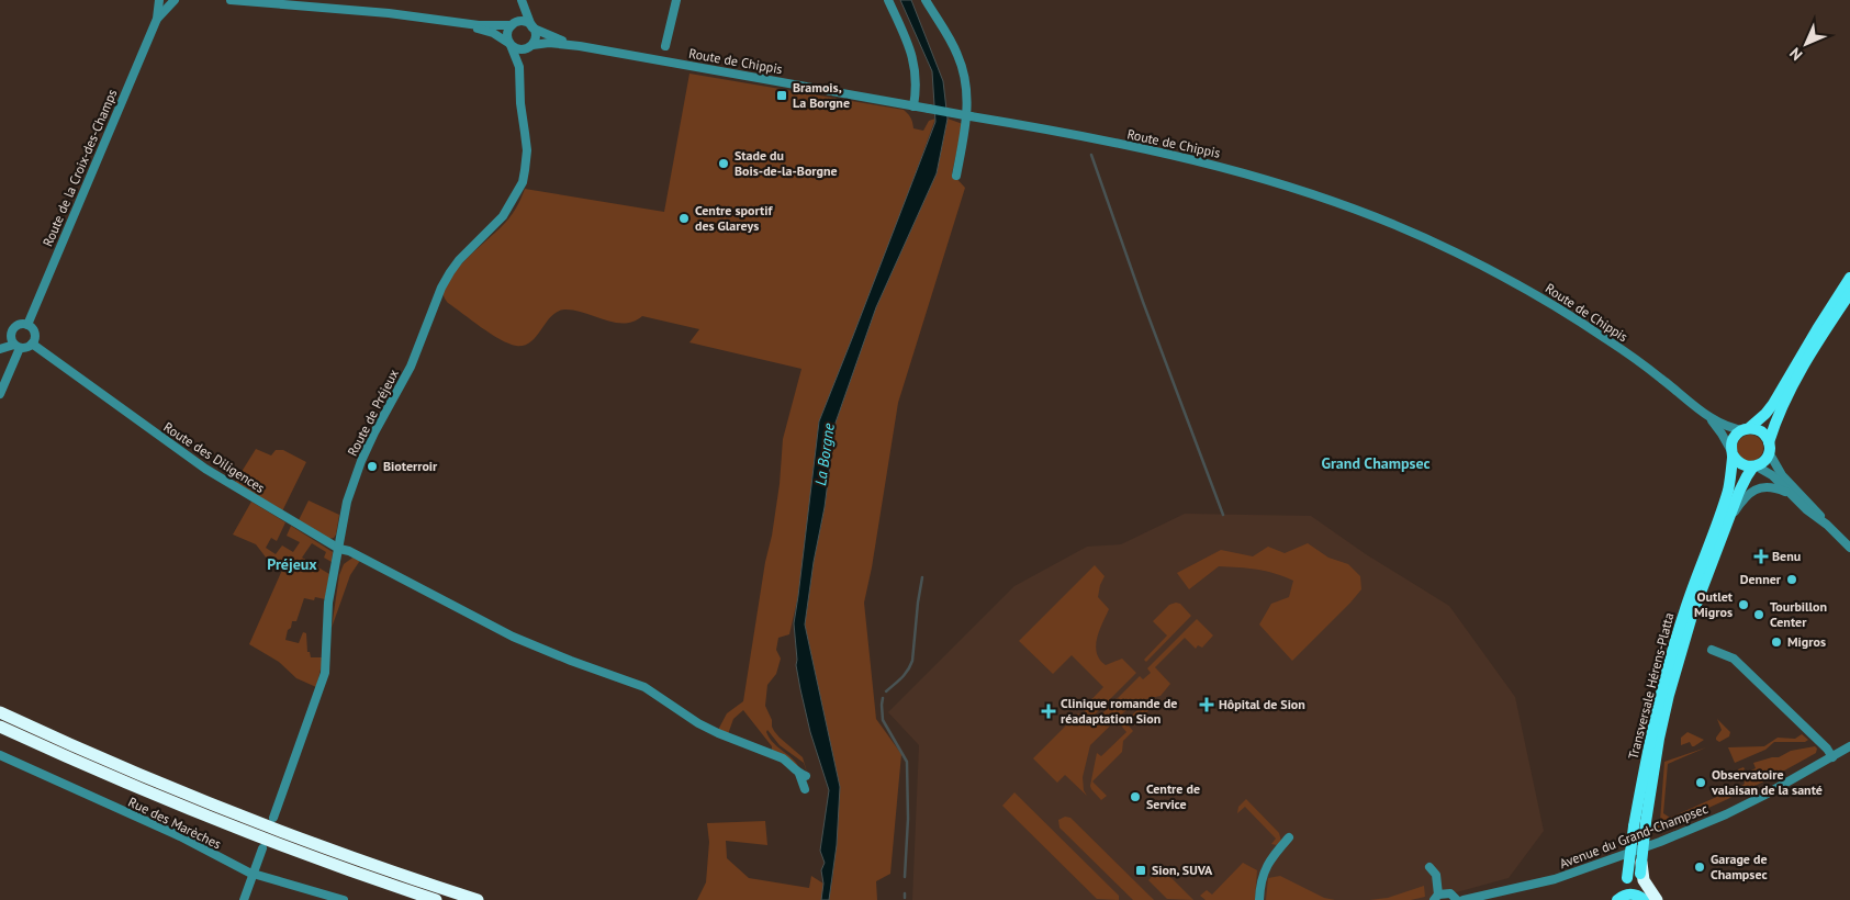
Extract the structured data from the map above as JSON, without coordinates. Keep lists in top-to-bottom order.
{
  "streets": {
    "main road": ["Transversale Hérens-Platta"],
    "street": [
      "Route de Chippis",
      "Route de la Croix-des-Champs",
      "Route de Préjeux",
      "Route des Diligences",
      "Rue des Marèches",
      "Avenue du Grand-Champsec"
    ]
  },
  "crossings": [
    ["Route de Chippis", "Route de Préjeux"],
    ["Route de Chippis", "Transversale Hérens-Platta"],
    ["Route de la Croix-des-Champs", "Route des Diligences"],
    ["Route de Préjeux", "Route des Diligences"]
  ],
  "districts": ["Grand Champsec", "Préjeux"],
  "water": ["La Borgne"],
  "places": {
    "transit": ["Bramois, La Borgne", "Sion, SUVA"],
    "other": [
      "Stade du Bois-de-la-Borgne",
      "Centre sportif des Glareys",
      "Bioterroir",
      "Denner",
      "Outlet Migros",
      "Tourbillon Center",
      "Migros",
      "Observatoire valaisan de la santé",
      "Centre de Service",
      "Garage de Champsec"
    ],
    "health": ["Benu", "Hôpital de Sion", "Clinique romande de réadaptation Sion"]
  },
  "north": "bottom left"
}
